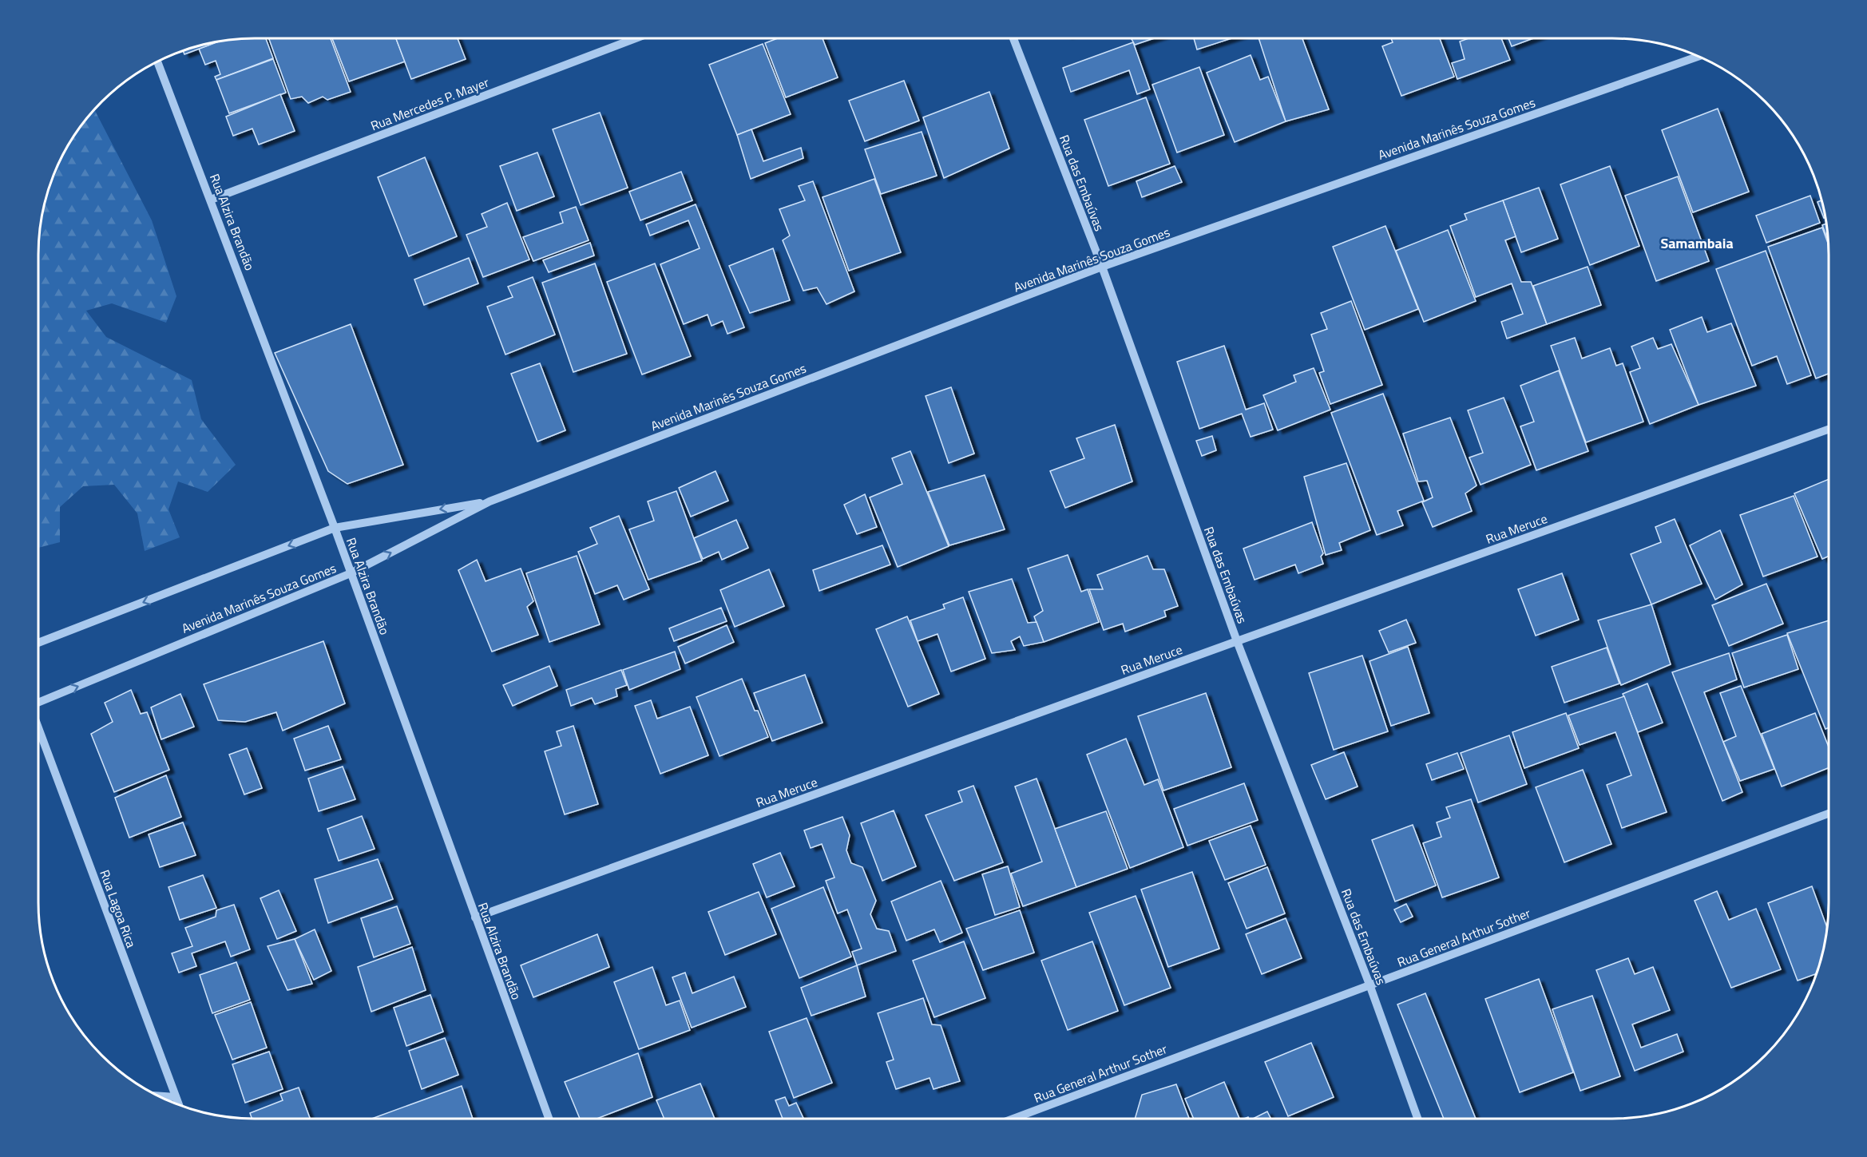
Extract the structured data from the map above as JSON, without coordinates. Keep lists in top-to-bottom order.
{
  "streets": {
    "street": [
      "Rua Mercedes P. Mayer",
      "Avenida Marinês Souza Gomes",
      "Rua das Embaúvas",
      "Rua Alzira Brandão",
      "Rua Meruce",
      "Rua Lagoa Rica",
      "Rua General Arthur Sother"
    ]
  },
  "crossings": [
    ["Rua Mercedes P. Mayer", "Rua Alzira Brandão"],
    ["Avenida Marinês Souza Gomes", "Rua das Embaúvas"],
    ["Avenida Marinês Souza Gomes", "Rua Alzira Brandão"],
    ["Rua das Embaúvas", "Rua Meruce"],
    ["Rua das Embaúvas", "Rua General Arthur Sother"],
    ["Rua Alzira Brandão", "Rua Meruce"]
  ],
  "districts": ["Samambaia"]
}
